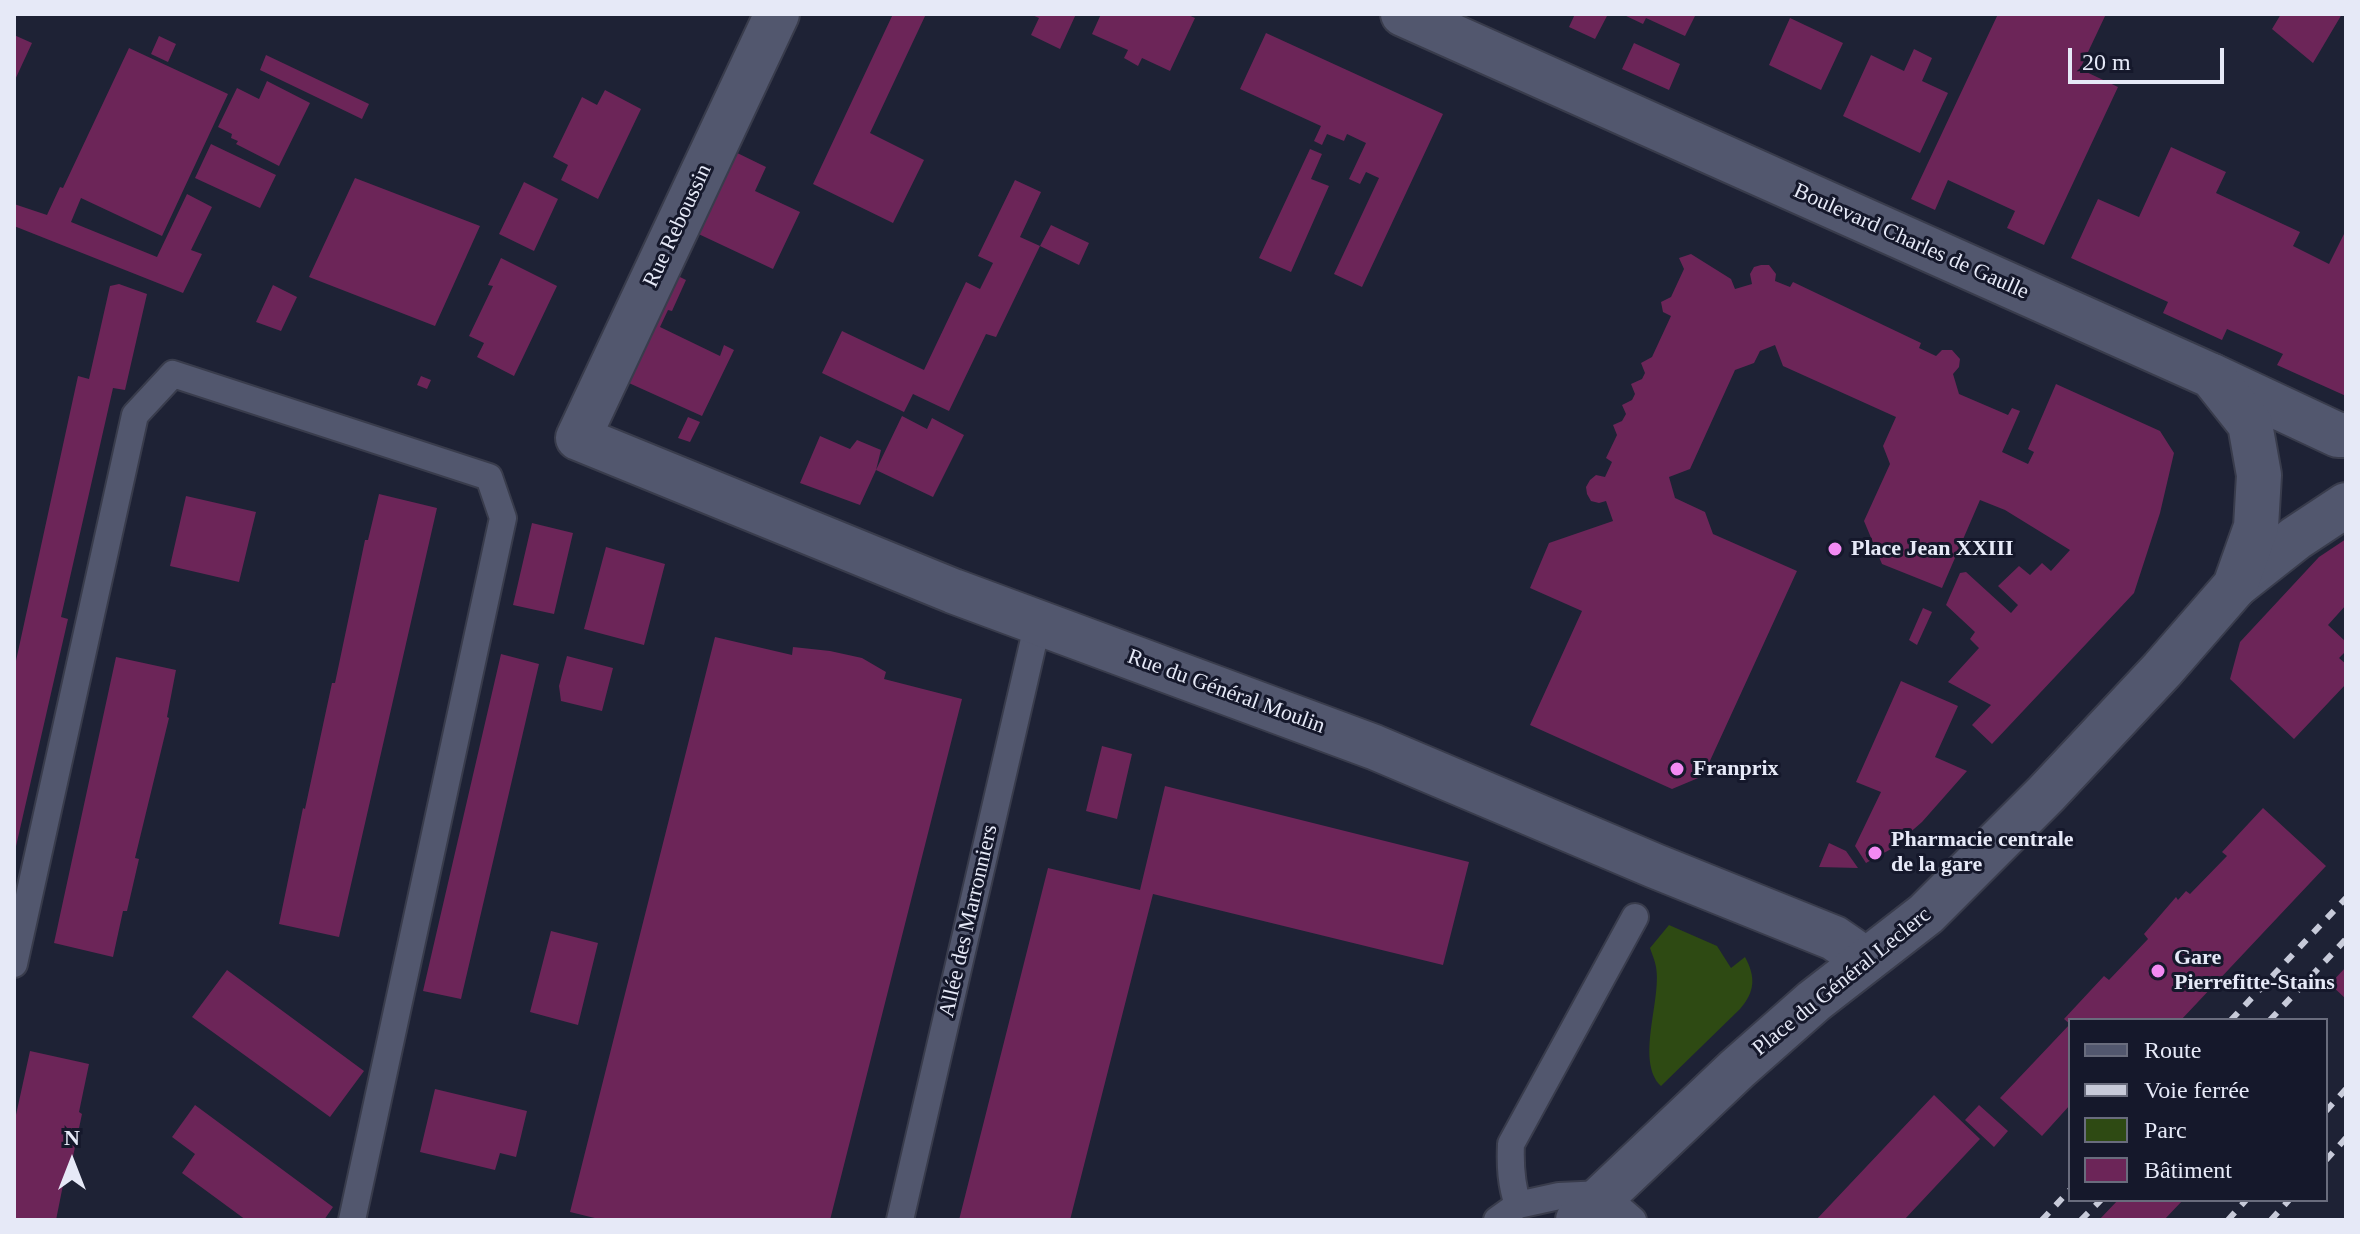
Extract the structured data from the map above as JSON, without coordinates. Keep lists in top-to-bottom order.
{
  "streets": {
    "street": [
      "Rue Reboussin",
      "Boulevard Charles de Gaulle",
      "Rue du Général Moulin",
      "Place du Général Leclerc"
    ],
    "lane": ["Allée des Marronniers"]
  },
  "crossings": [
    ["Rue Reboussin", "Rue du Général Moulin"],
    ["Boulevard Charles de Gaulle", "Place du Général Leclerc"],
    ["Rue du Général Moulin", "Allée des Marronniers"],
    ["Rue du Général Moulin", "Place du Général Leclerc"]
  ],
  "places": [
    "Place Jean XXIII",
    "Franprix",
    "Pharmacie centrale de la gare",
    "Gare Pierrefitte-Stains"
  ],
  "legend": [
    "Route",
    "Voie ferrée",
    "Parc",
    "Bâtiment"
  ],
  "scale_bar": "20 m",
  "north": "top"
}
